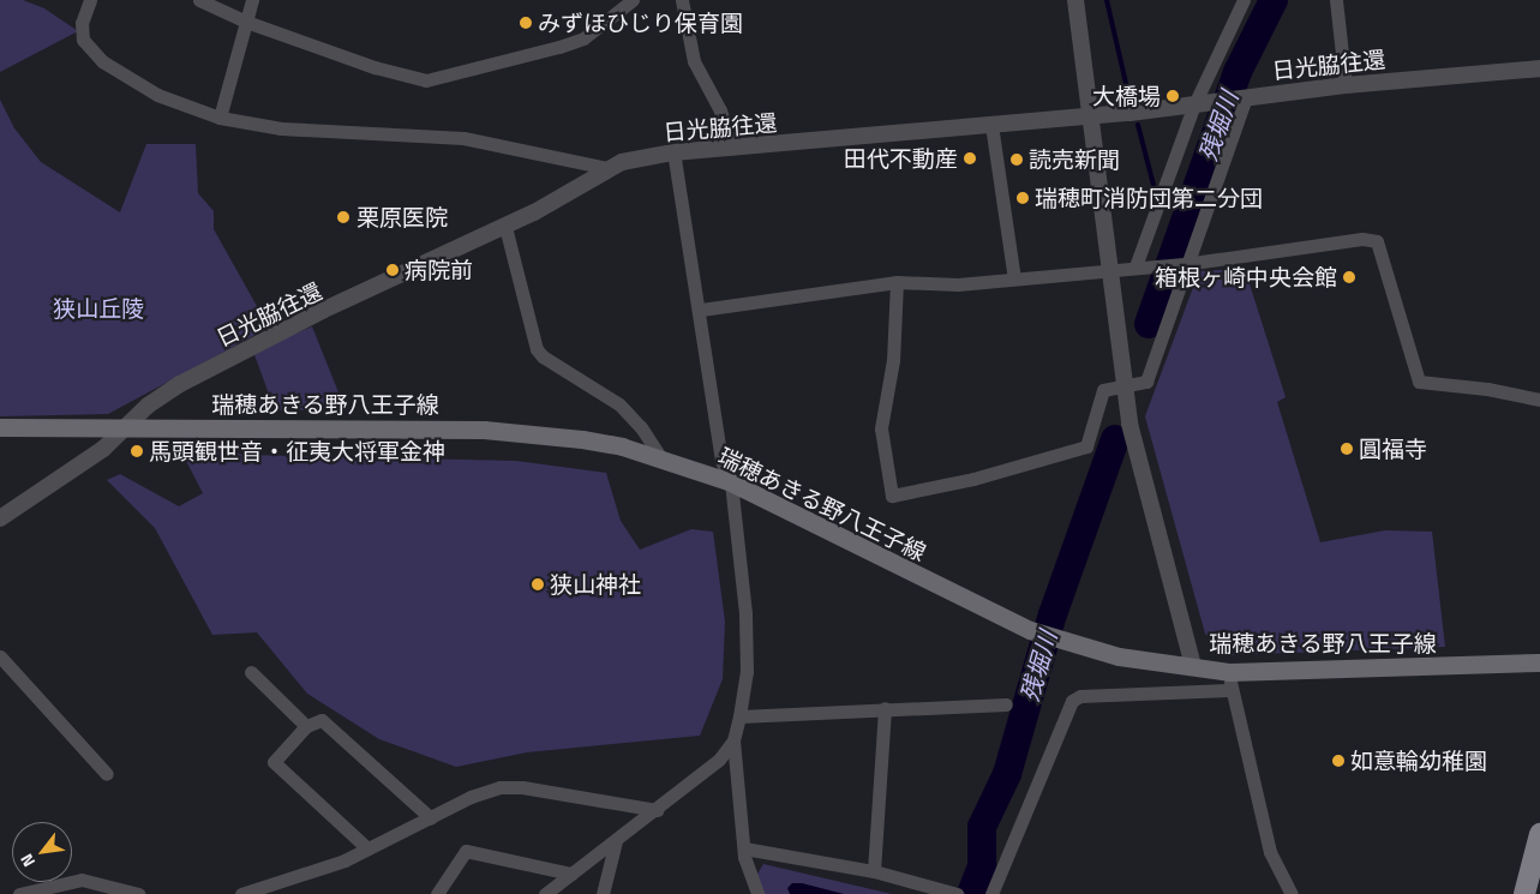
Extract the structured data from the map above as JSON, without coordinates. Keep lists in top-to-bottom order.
{
  "streets": {
    "main road": ["瑞穂あきる野八王子線"],
    "street": ["日光脇往還"]
  },
  "crossings": [
    ["日光脇往還", "瑞穂あきる野八王子線"]
  ],
  "water": ["残堀川"],
  "parks": ["狭山丘陵"],
  "places": [
    "みずほひじり保育園",
    "大橋場",
    "田代不動産",
    "読売新聞",
    "瑞穂町消防団第二分団",
    "栗原医院",
    "病院前",
    "箱根ヶ崎中央会館",
    "圓福寺",
    "馬頭観世音・征夷大将軍金神",
    "狭山神社",
    "如意輪幼稚園"
  ],
  "north": "bottom left"
}
